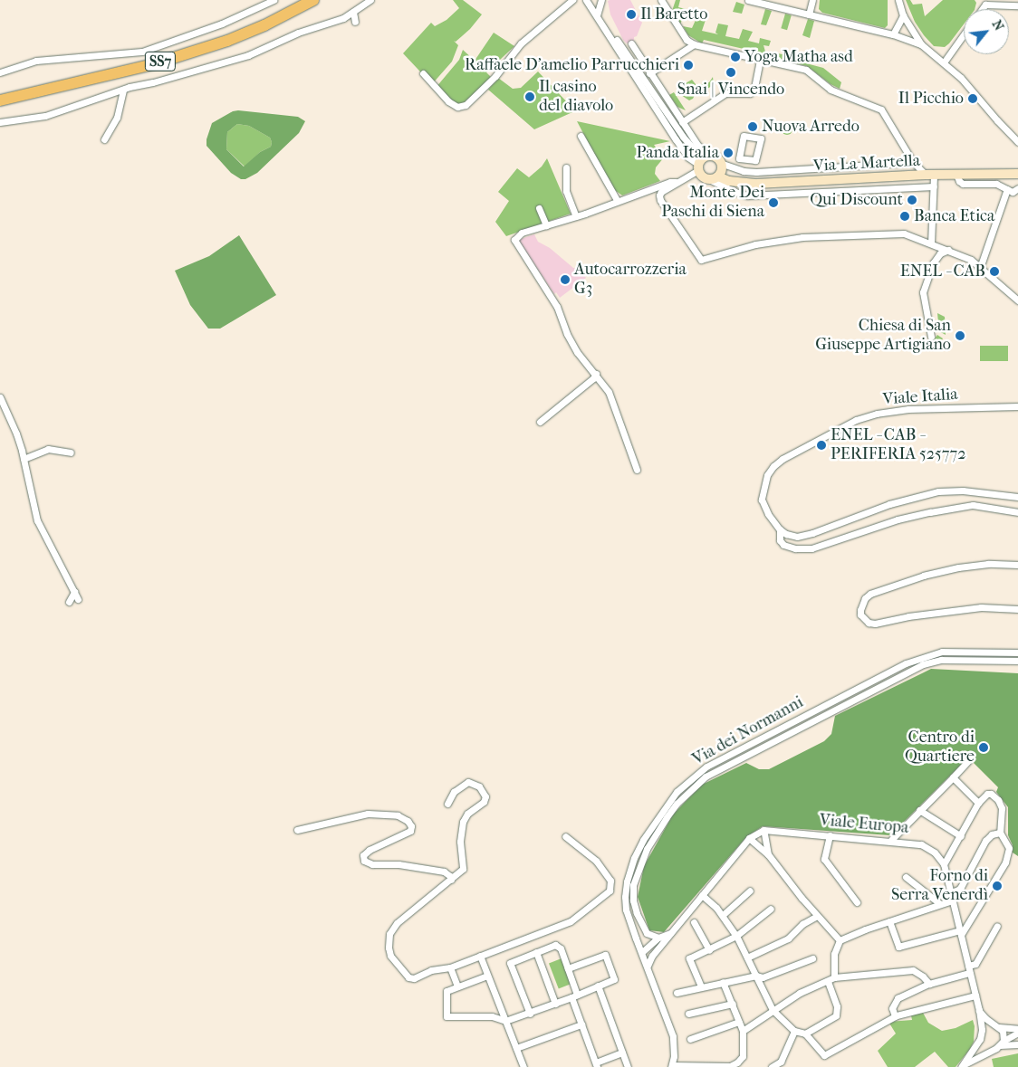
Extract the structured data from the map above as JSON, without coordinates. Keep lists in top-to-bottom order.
{
  "streets": {
    "highway": ["SS7"],
    "street": [
      "Via La Martella",
      "Viale Italia",
      "Via dei Normanni",
      "Viale Europa"
    ]
  },
  "places": [
    "Il Baretto",
    "Yoga Matha asd",
    "Raffaele D'amelio Parrucchieri",
    "Snai | Vincendo",
    "Il casino del diavolo",
    "Il Picchio",
    "Nuova Arredo",
    "Panda Italia",
    "Qui Discount",
    "Monte Dei Paschi di Siena",
    "Banca Etica",
    "ENEL - CAB",
    "Autocarrozzeria G3",
    "Chiesa di San Giuseppe Artigiano",
    "ENEL - CAB - PERIFERIA 525772",
    "Centro di Quartiere",
    "Forno di Serra Venerdì"
  ],
  "north": "top right"
}
